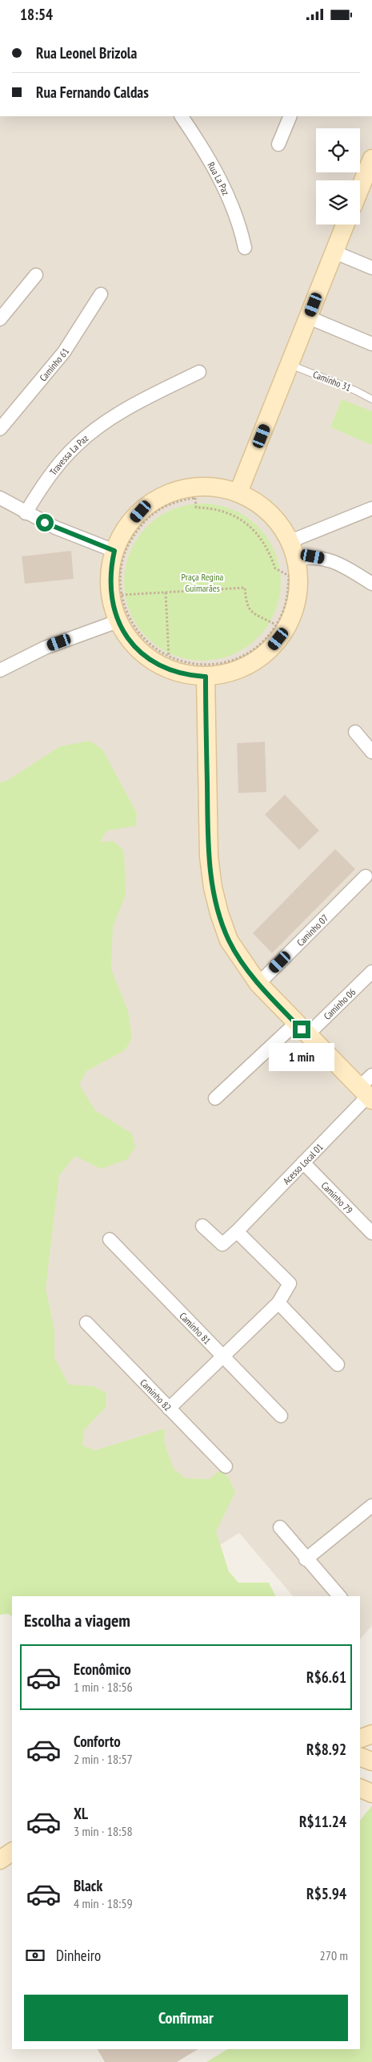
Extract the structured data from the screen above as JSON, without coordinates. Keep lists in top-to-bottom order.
{
  "streets": {
    "street": [
      "Rua La Paz",
      "Caminho 61",
      "Travessa La Paz",
      "Caminho 07",
      "Caminho 06",
      "Acesso Local 01",
      "Caminho 79",
      "Caminho 81",
      "Caminho 82"
    ],
    "lane": ["Caminho 31"]
  },
  "crossings": [
    ["Acesso Local 01", "Caminho 79"]
  ],
  "parks": ["Praça Regina Guimarães"],
  "page": {
    "status": "18:54",
    "banner": ["Rua Leonel Brizola", "Rua Fernando Caldas"],
    "bubble": "1 min",
    "heading": "Escolha a viagem",
    "list": [
      {
        "name": "Econômico",
        "note": "1 min · 18:56",
        "value": "R$6.61"
      },
      {
        "name": "Conforto",
        "note": "2 min · 18:57",
        "value": "R$8.92"
      },
      {
        "name": "XL",
        "note": "3 min · 18:58",
        "value": "R$11.24"
      },
      {
        "name": "Black",
        "note": "4 min · 18:59",
        "value": "R$5.94"
      }
    ],
    "pay": ["Dinheiro", "270 m"],
    "buttons": "Confirmar"
  }
}
